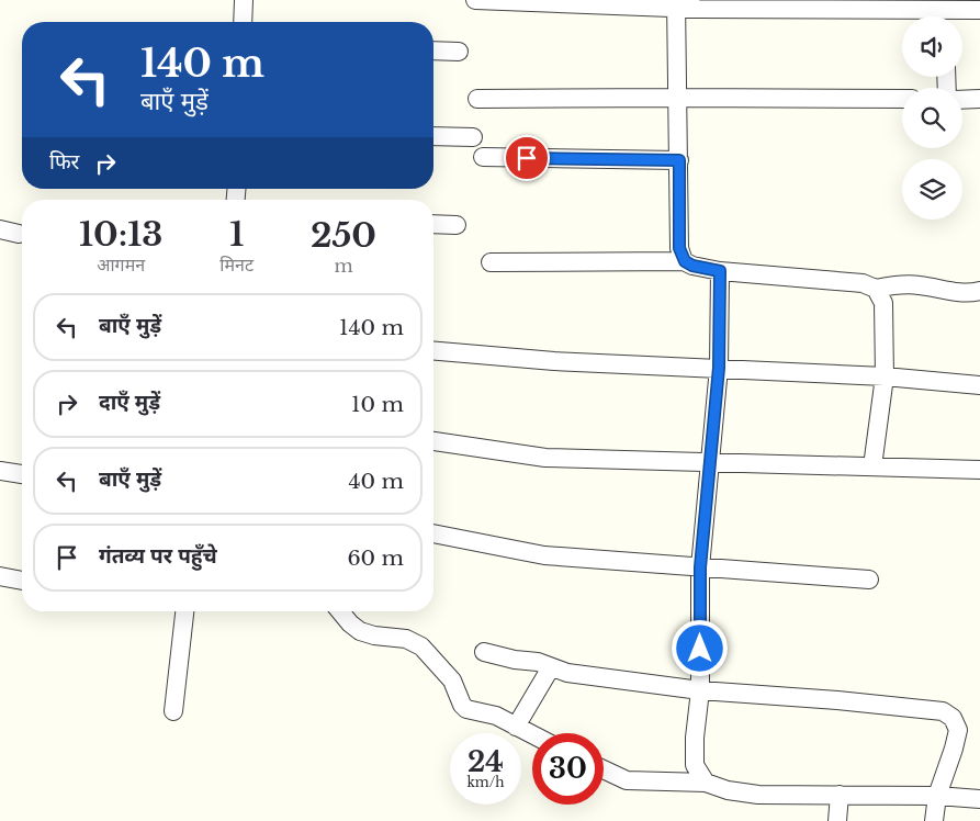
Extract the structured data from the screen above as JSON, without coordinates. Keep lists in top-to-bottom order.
{
  "page": {
    "turn": ["140 m", "बाएँ मुड़ें"],
    "then": "फिर",
    "eta": [
      "10:13",
      "आगमन",
      "1",
      "मिनट",
      "250",
      "m"
    ],
    "list": [
      {
        "name": "बाएँ मुड़ें",
        "value": "140 m"
      },
      {
        "name": "दाएँ मुड़ें",
        "value": "10 m"
      },
      {
        "name": "बाएँ मुड़ें",
        "value": "40 m"
      },
      {
        "name": "गंतव्य पर पहुँचे",
        "value": "60 m"
      }
    ],
    "speed": "24 km/h",
    "limit": "30"
  }
}
